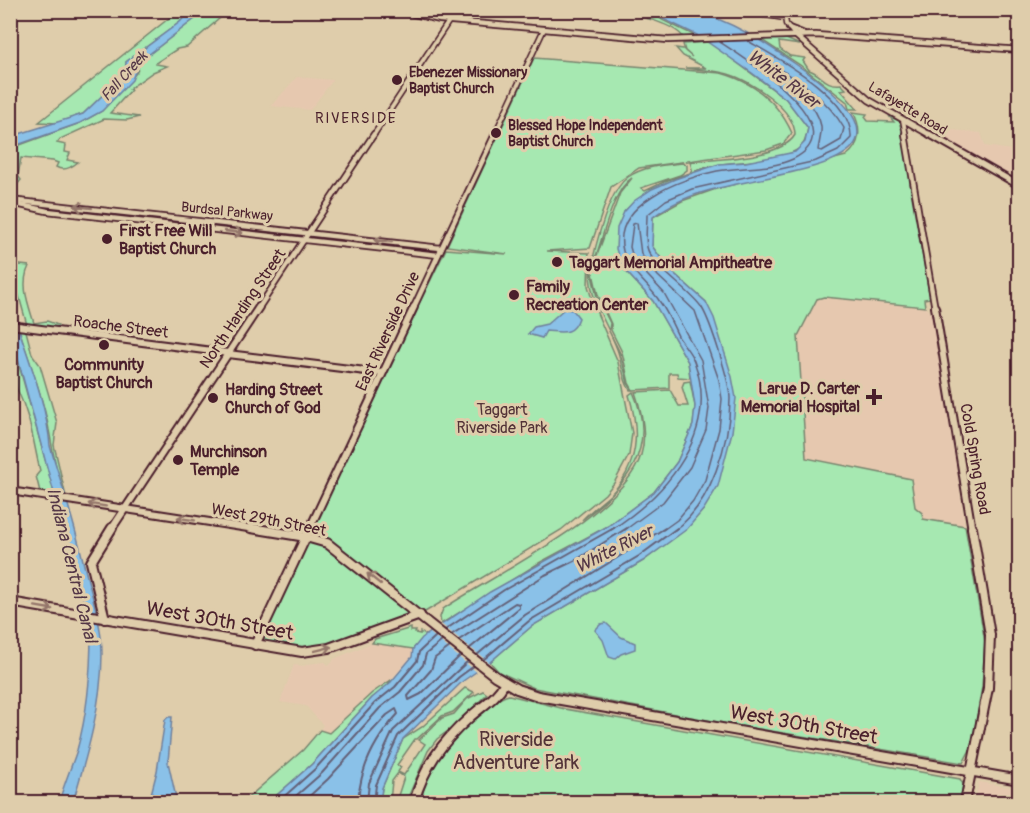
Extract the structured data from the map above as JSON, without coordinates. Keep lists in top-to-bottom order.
{
  "streets": {
    "main road": ["Lafayette Road"],
    "street": [
      "Burdsal Parkway",
      "North Harding Street",
      "Roache Street",
      "East Riverside Drive",
      "Cold Spring Road",
      "West 29th Street",
      "West 30th Street"
    ]
  },
  "crossings": [
    ["Lafayette Road", "Cold Spring Road"],
    ["Burdsal Parkway", "North Harding Street"],
    ["Burdsal Parkway", "East Riverside Drive"],
    ["North Harding Street", "Roache Street"],
    ["North Harding Street", "West 29th Street"],
    ["North Harding Street", "West 30th Street"],
    ["Roache Street", "East Riverside Drive"],
    ["East Riverside Drive", "West 29th Street"],
    ["East Riverside Drive", "West 30th Street"],
    ["Cold Spring Road", "West 30th Street"],
    ["West 29th Street", "West 30th Street"]
  ],
  "one_way": ["West 29th Street"],
  "districts": ["RIVERSIDE"],
  "water": ["Fall Creek", "White River", "Indiana Central Canal"],
  "parks": ["Taggart Riverside Park", "Riverside Adventure Park"],
  "places": {
    "other": [
      "Ebenezer Missionary Baptist Church",
      "Blessed Hope Independent Baptist Church",
      "First Free Will Baptist Church",
      "Taggart Memorial Ampitheatre",
      "Family Recreation Center",
      "Community Baptist Church",
      "Harding Street Church of God",
      "Murchinson Temple"
    ],
    "health": ["Larue D. Carter Memorial Hospital"]
  }
}
